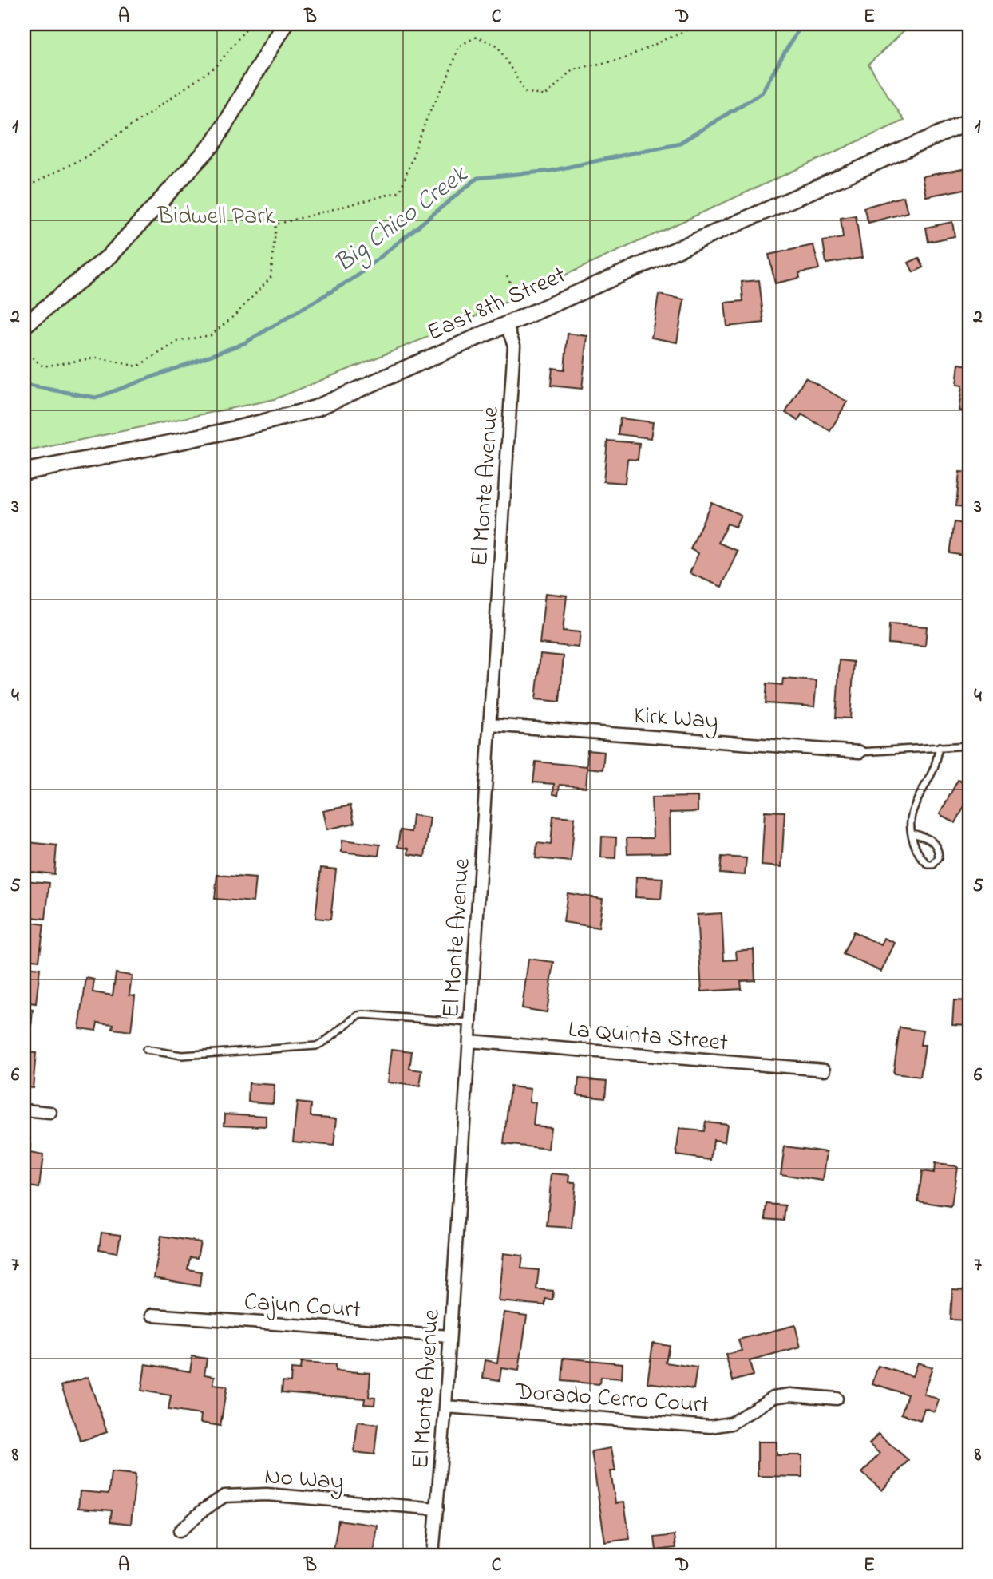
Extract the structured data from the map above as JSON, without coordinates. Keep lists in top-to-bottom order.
{
  "streets": {
    "street": [
      "East 8th Street",
      "El Monte Avenue",
      "Kirk Way",
      "La Quinta Street",
      "Cajun Court",
      "Dorado Cerro Court",
      "No Way"
    ]
  },
  "crossings": [
    ["East 8th Street", "El Monte Avenue"],
    ["El Monte Avenue", "Kirk Way"],
    ["El Monte Avenue", "La Quinta Street"],
    ["El Monte Avenue", "Cajun Court"],
    ["El Monte Avenue", "Dorado Cerro Court"],
    ["El Monte Avenue", "No Way"]
  ],
  "water": ["Big Chico Creek"],
  "parks": ["Bidwell Park"],
  "grid": {
    "columns": [
      "A",
      "B",
      "C",
      "D",
      "E"
    ],
    "rows": [
      "1",
      "2",
      "3",
      "4",
      "5",
      "6",
      "7",
      "8"
    ]
  }
}
